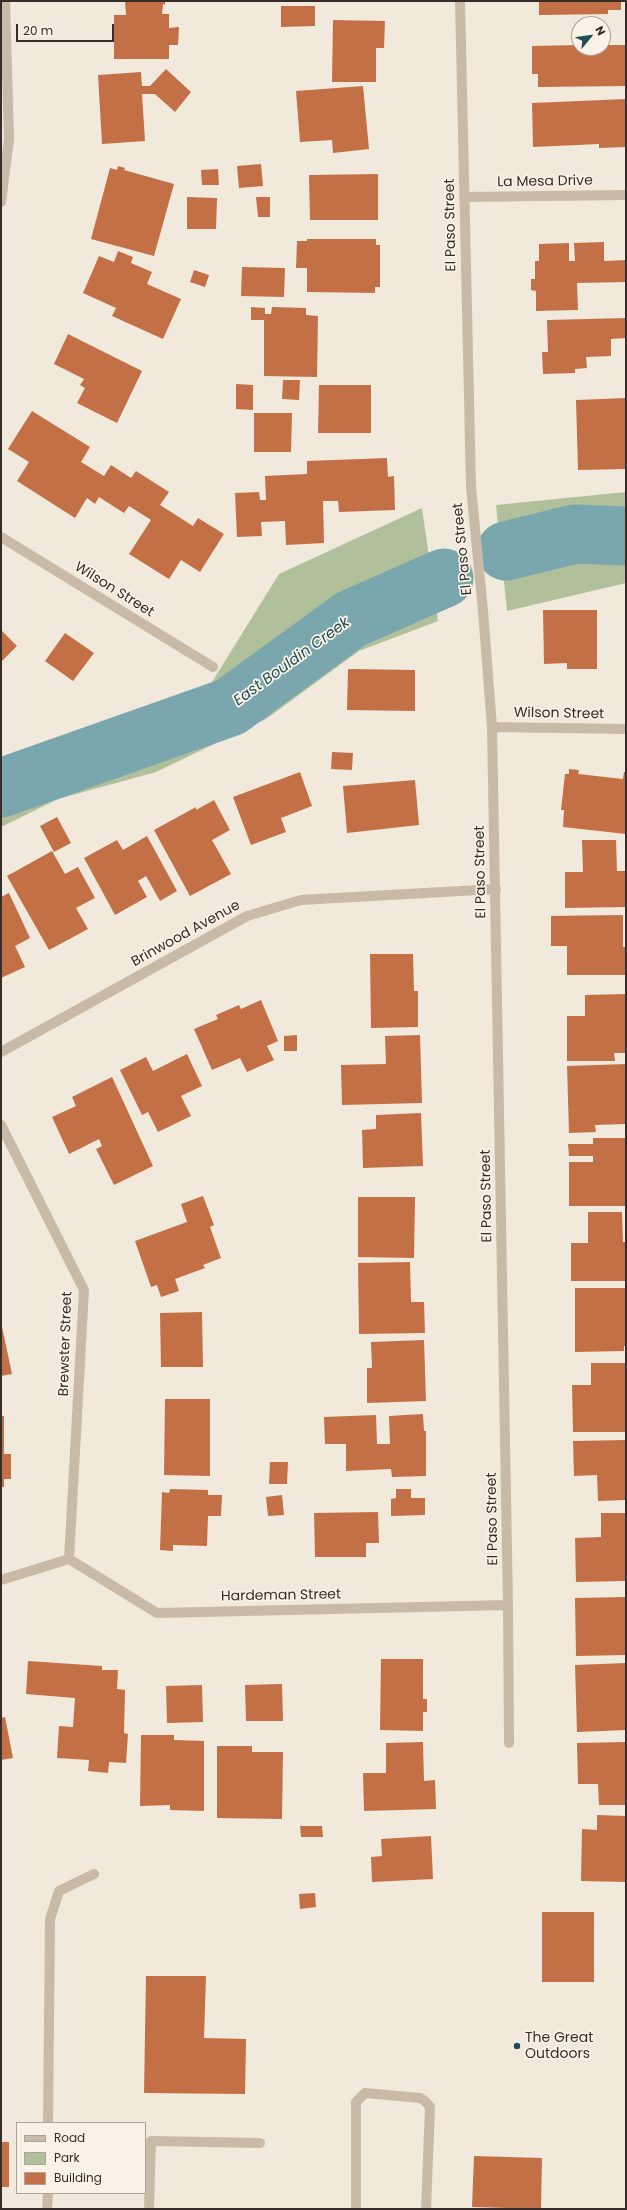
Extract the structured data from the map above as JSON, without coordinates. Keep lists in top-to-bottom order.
{
  "streets": {
    "street": [
      "La Mesa Drive",
      "El Paso Street",
      "Wilson Street",
      "Brinwood Avenue",
      "Brewster Street",
      "Hardeman Street"
    ]
  },
  "crossings": [
    ["La Mesa Drive", "El Paso Street"],
    ["El Paso Street", "Wilson Street"],
    ["El Paso Street", "Brinwood Avenue"],
    ["El Paso Street", "Hardeman Street"],
    ["Brewster Street", "Hardeman Street"]
  ],
  "water": ["East Bouldin Creek"],
  "places": ["The Great Outdoors"],
  "legend": ["Road", "Park", "Building"],
  "scale_bar": "20 m",
  "north": "top right"
}
